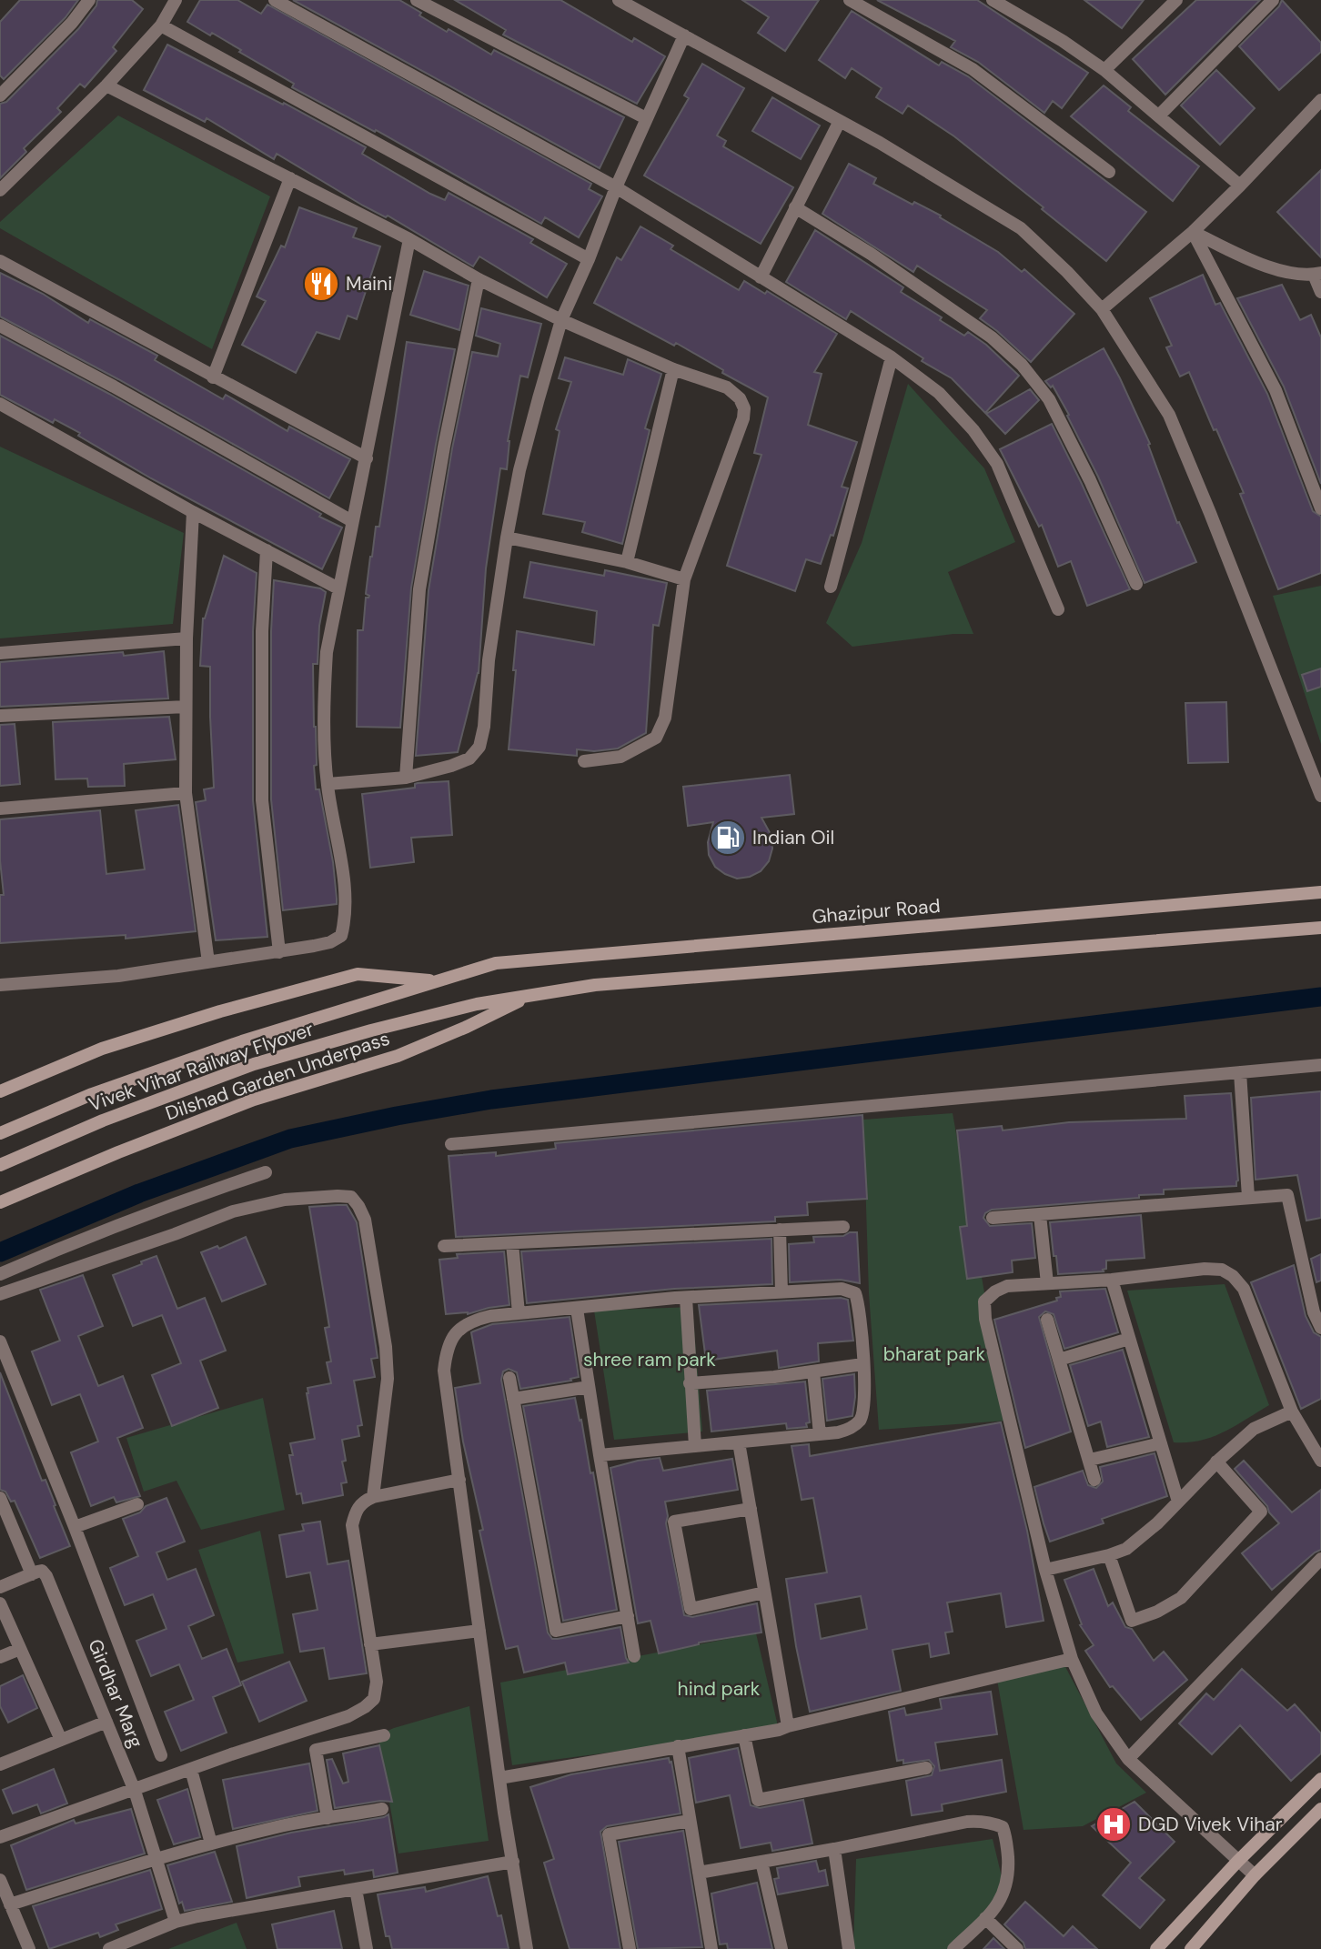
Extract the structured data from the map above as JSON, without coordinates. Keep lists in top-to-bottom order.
{
  "streets": {
    "main road": ["Ghazipur Road", "Vivek Vihar Railway Flyover", "Dilshad Garden Underpass"],
    "street": ["Girdhar Marg"]
  },
  "crossings": [
    ["Ghazipur Road", "Vivek Vihar Railway Flyover"],
    ["Vivek Vihar Railway Flyover", "Dilshad Garden Underpass"]
  ],
  "parks": ["bharat park", "shree ram park", "hind park"],
  "places": {
    "restaurant": ["Maini"],
    "fuel station": ["Indian Oil"],
    "hospital": ["DGD Vivek Vihar"]
  }
}
